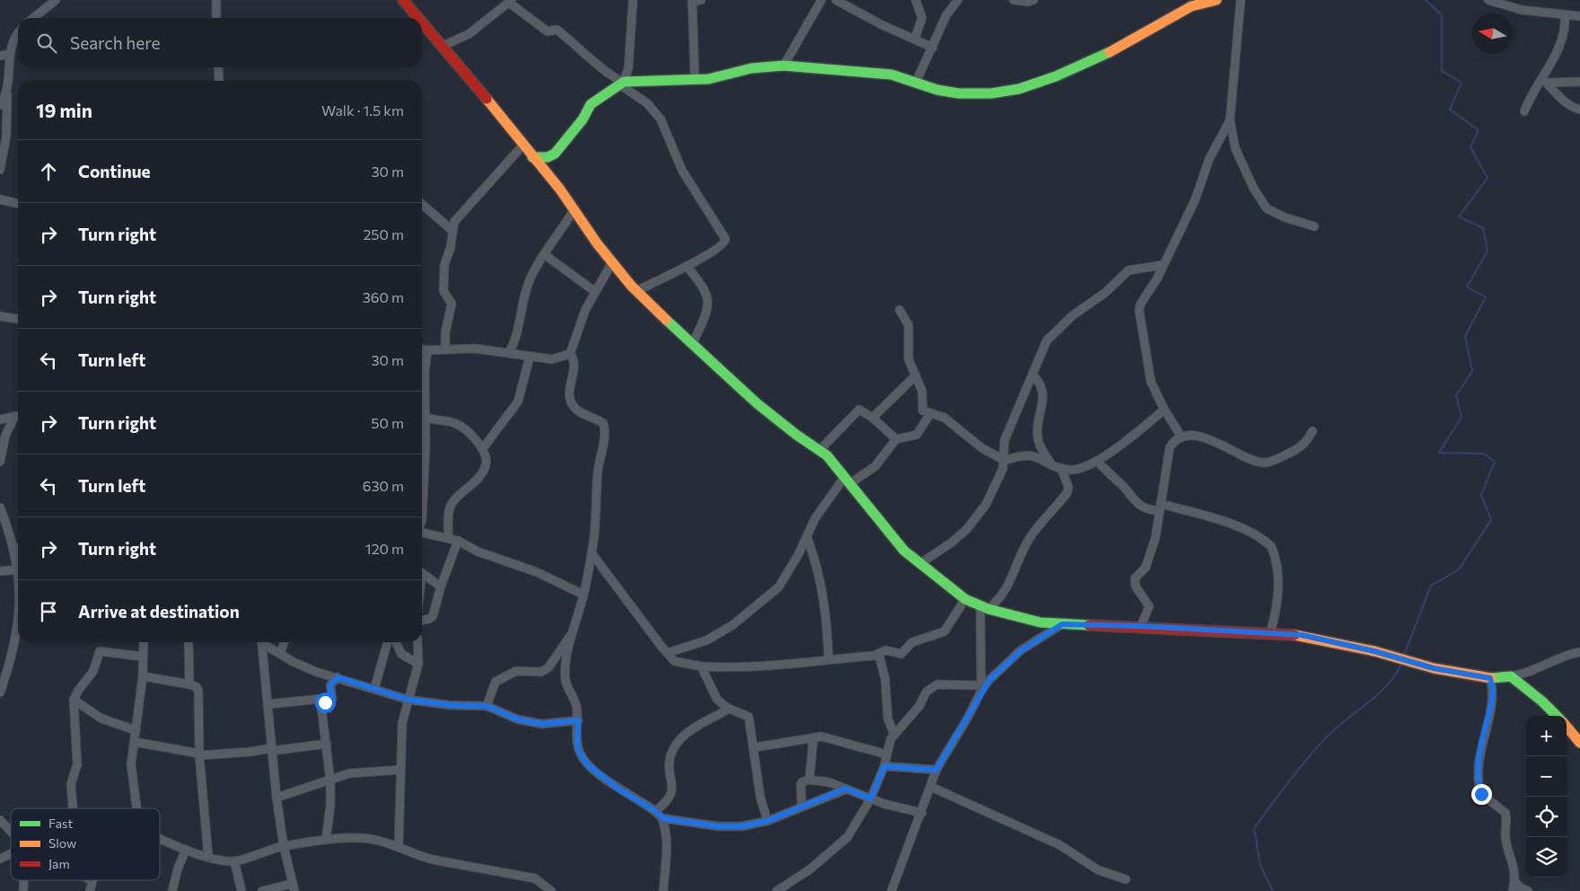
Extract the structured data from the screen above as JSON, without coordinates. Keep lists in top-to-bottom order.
{
  "legend": ["Fast", "Slow", "Jam"],
  "north": "left",
  "page": {
    "search": "Search here",
    "heading": ["19 min", "Walk · 1.5 km"],
    "list": [
      ["Continue", "30 m"],
      ["Turn right", "250 m"],
      ["Turn right", "360 m"],
      ["Turn left", "30 m"],
      ["Turn right", "50 m"],
      ["Turn left", "630 m"],
      ["Turn right", "120 m"],
      "Arrive at destination"
    ],
    "map_buttons": ["+", "−"]
  }
}
